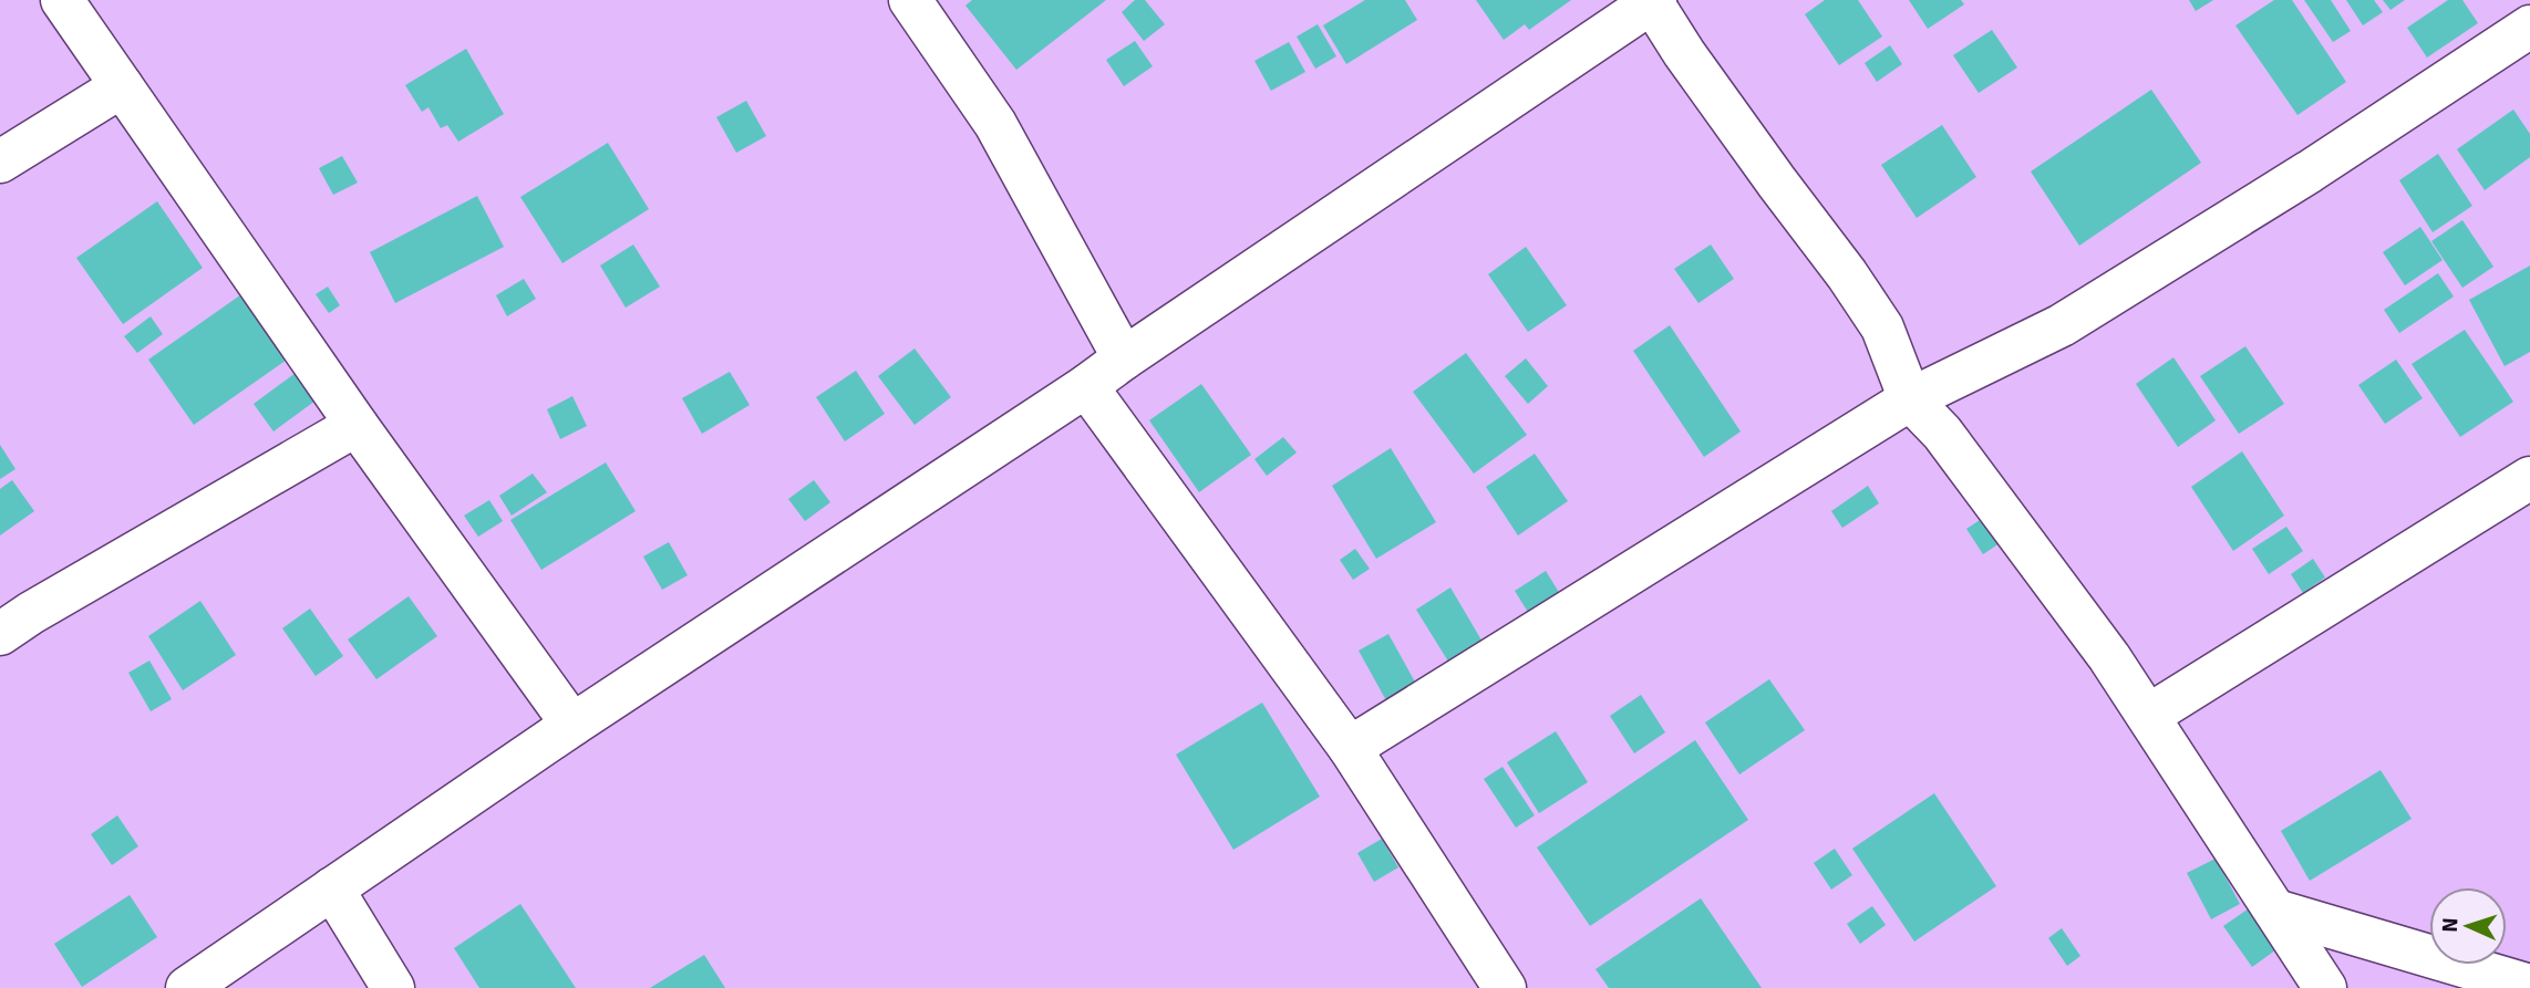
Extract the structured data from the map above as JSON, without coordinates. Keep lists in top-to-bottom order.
{
  "north": "left"
}
